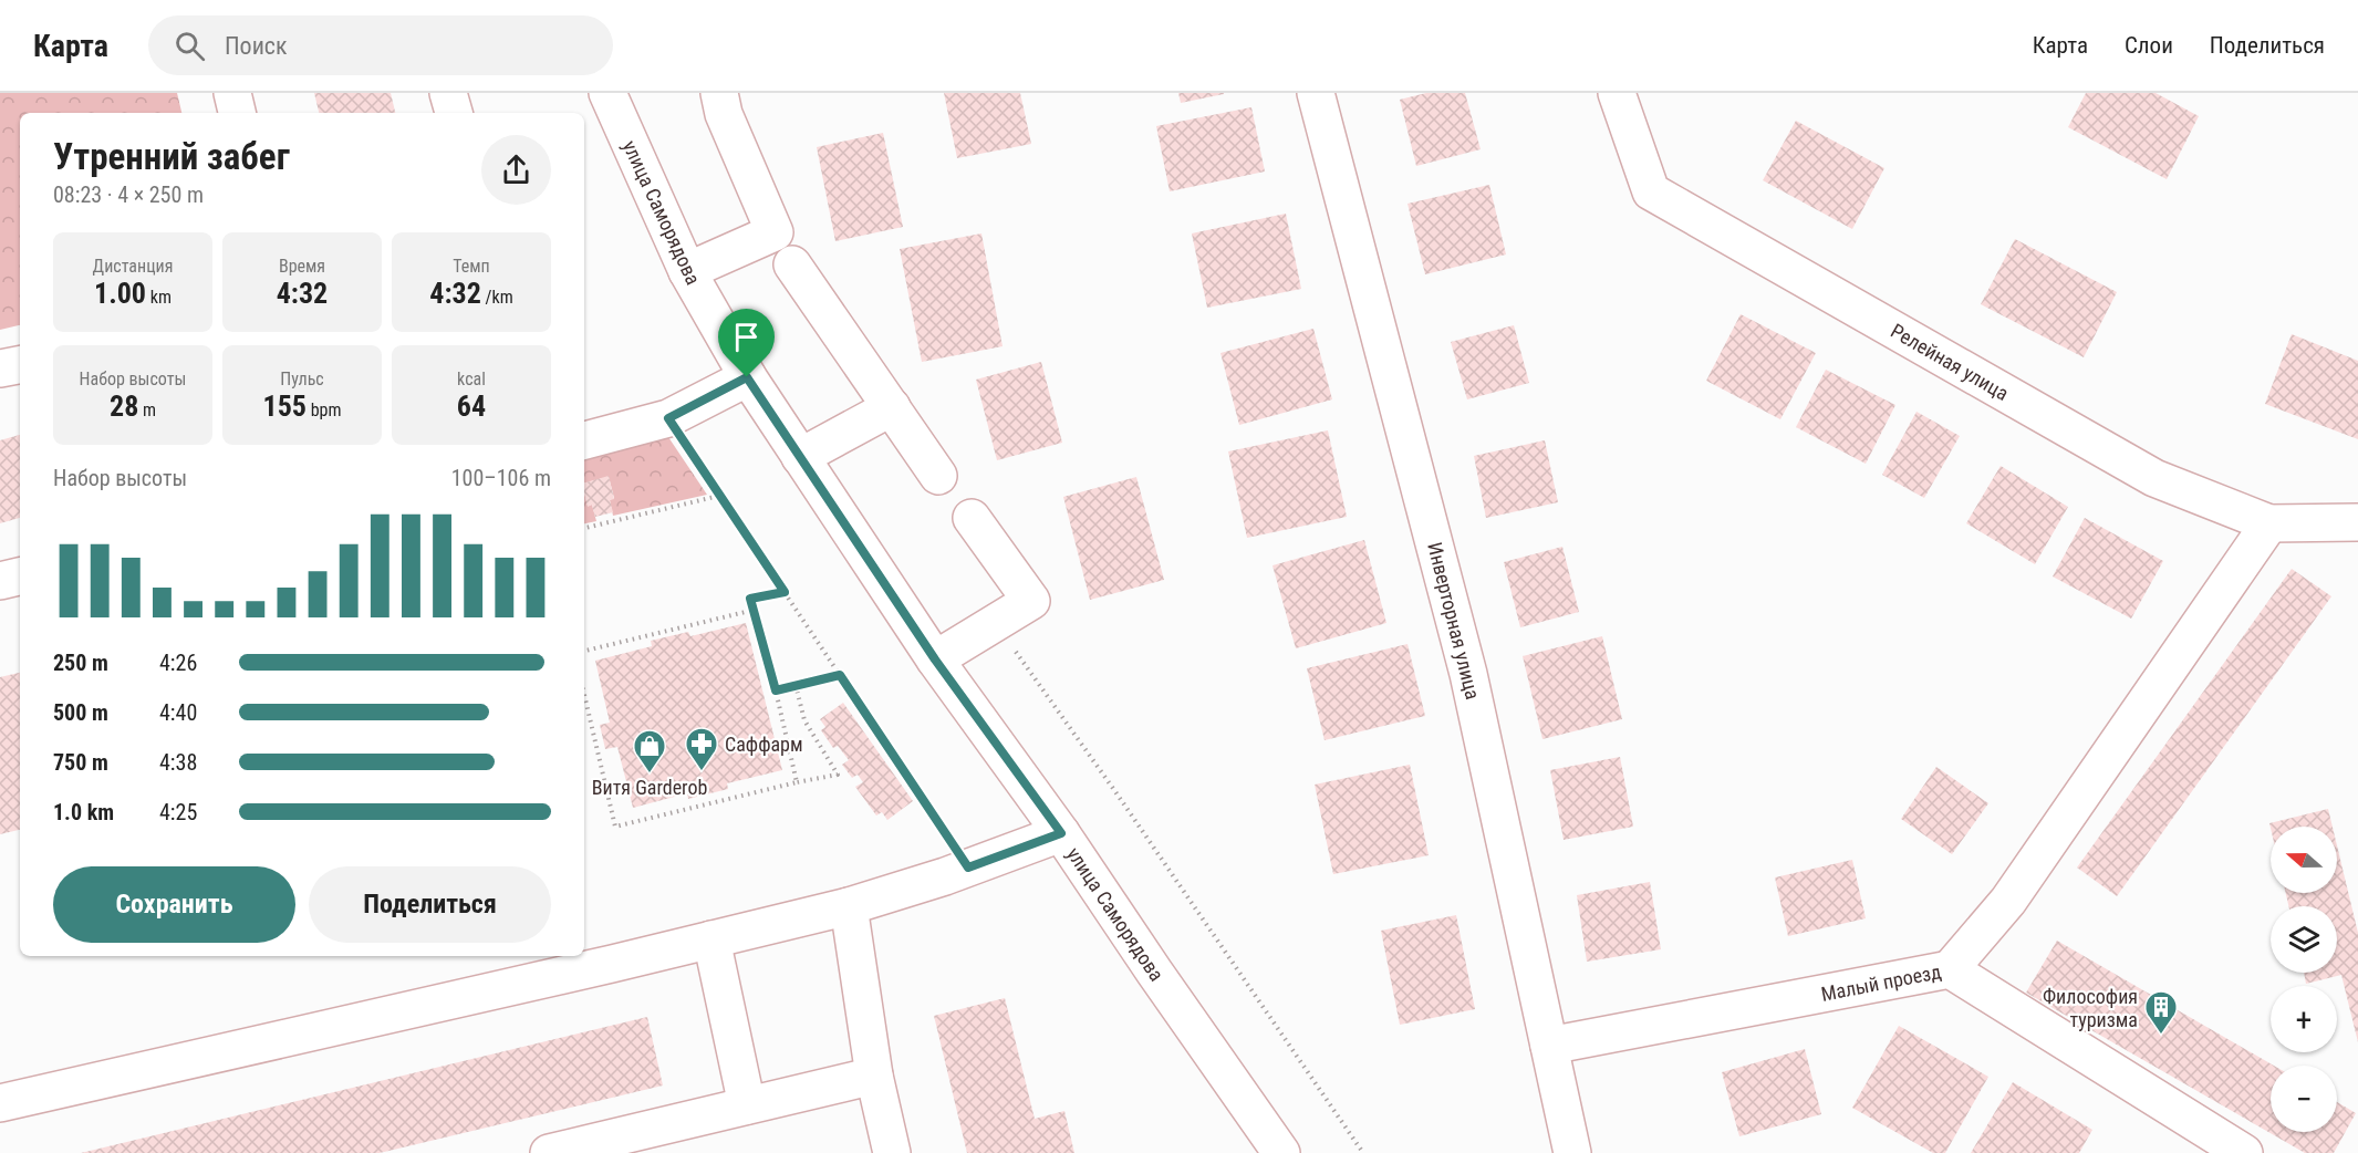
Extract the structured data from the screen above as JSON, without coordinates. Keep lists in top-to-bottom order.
{
  "streets": {
    "street": [
      "улица Саморядова",
      "Релейная улица",
      "Инверторная улица",
      "Малый проезд"
    ]
  },
  "crossings": [
    ["Инверторная улица", "Малый проезд"]
  ],
  "places": {
    "pharmacy": ["Саффарм"],
    "shop": ["Витя Garderob"],
    "building": ["Философия туризма"]
  },
  "north": "left",
  "page": {
    "header": "Карта",
    "search": "Поиск",
    "nav": ["Карта", "Слои", "Поделиться"],
    "heading": ["Утренний забег", "08:23 · 4 × 250 m"],
    "stats": [
      ["Дистанция", "1.00 km"],
      ["Время", "4:32"],
      ["Темп", "4:32 /km"],
      ["Набор высоты", "28 m"],
      ["Пульс", "155 bpm"],
      ["kcal", "64"]
    ],
    "chart": ["Набор высоты", "100–106 m"],
    "list": [
      {
        "name": "250 m",
        "note": "4:26"
      },
      {
        "name": "500 m",
        "note": "4:40"
      },
      {
        "name": "750 m",
        "note": "4:38"
      },
      {
        "name": "1.0 km",
        "note": "4:25"
      }
    ],
    "map_buttons": ["+", "−"],
    "buttons": ["Сохранить", "Поделиться"]
  }
}
